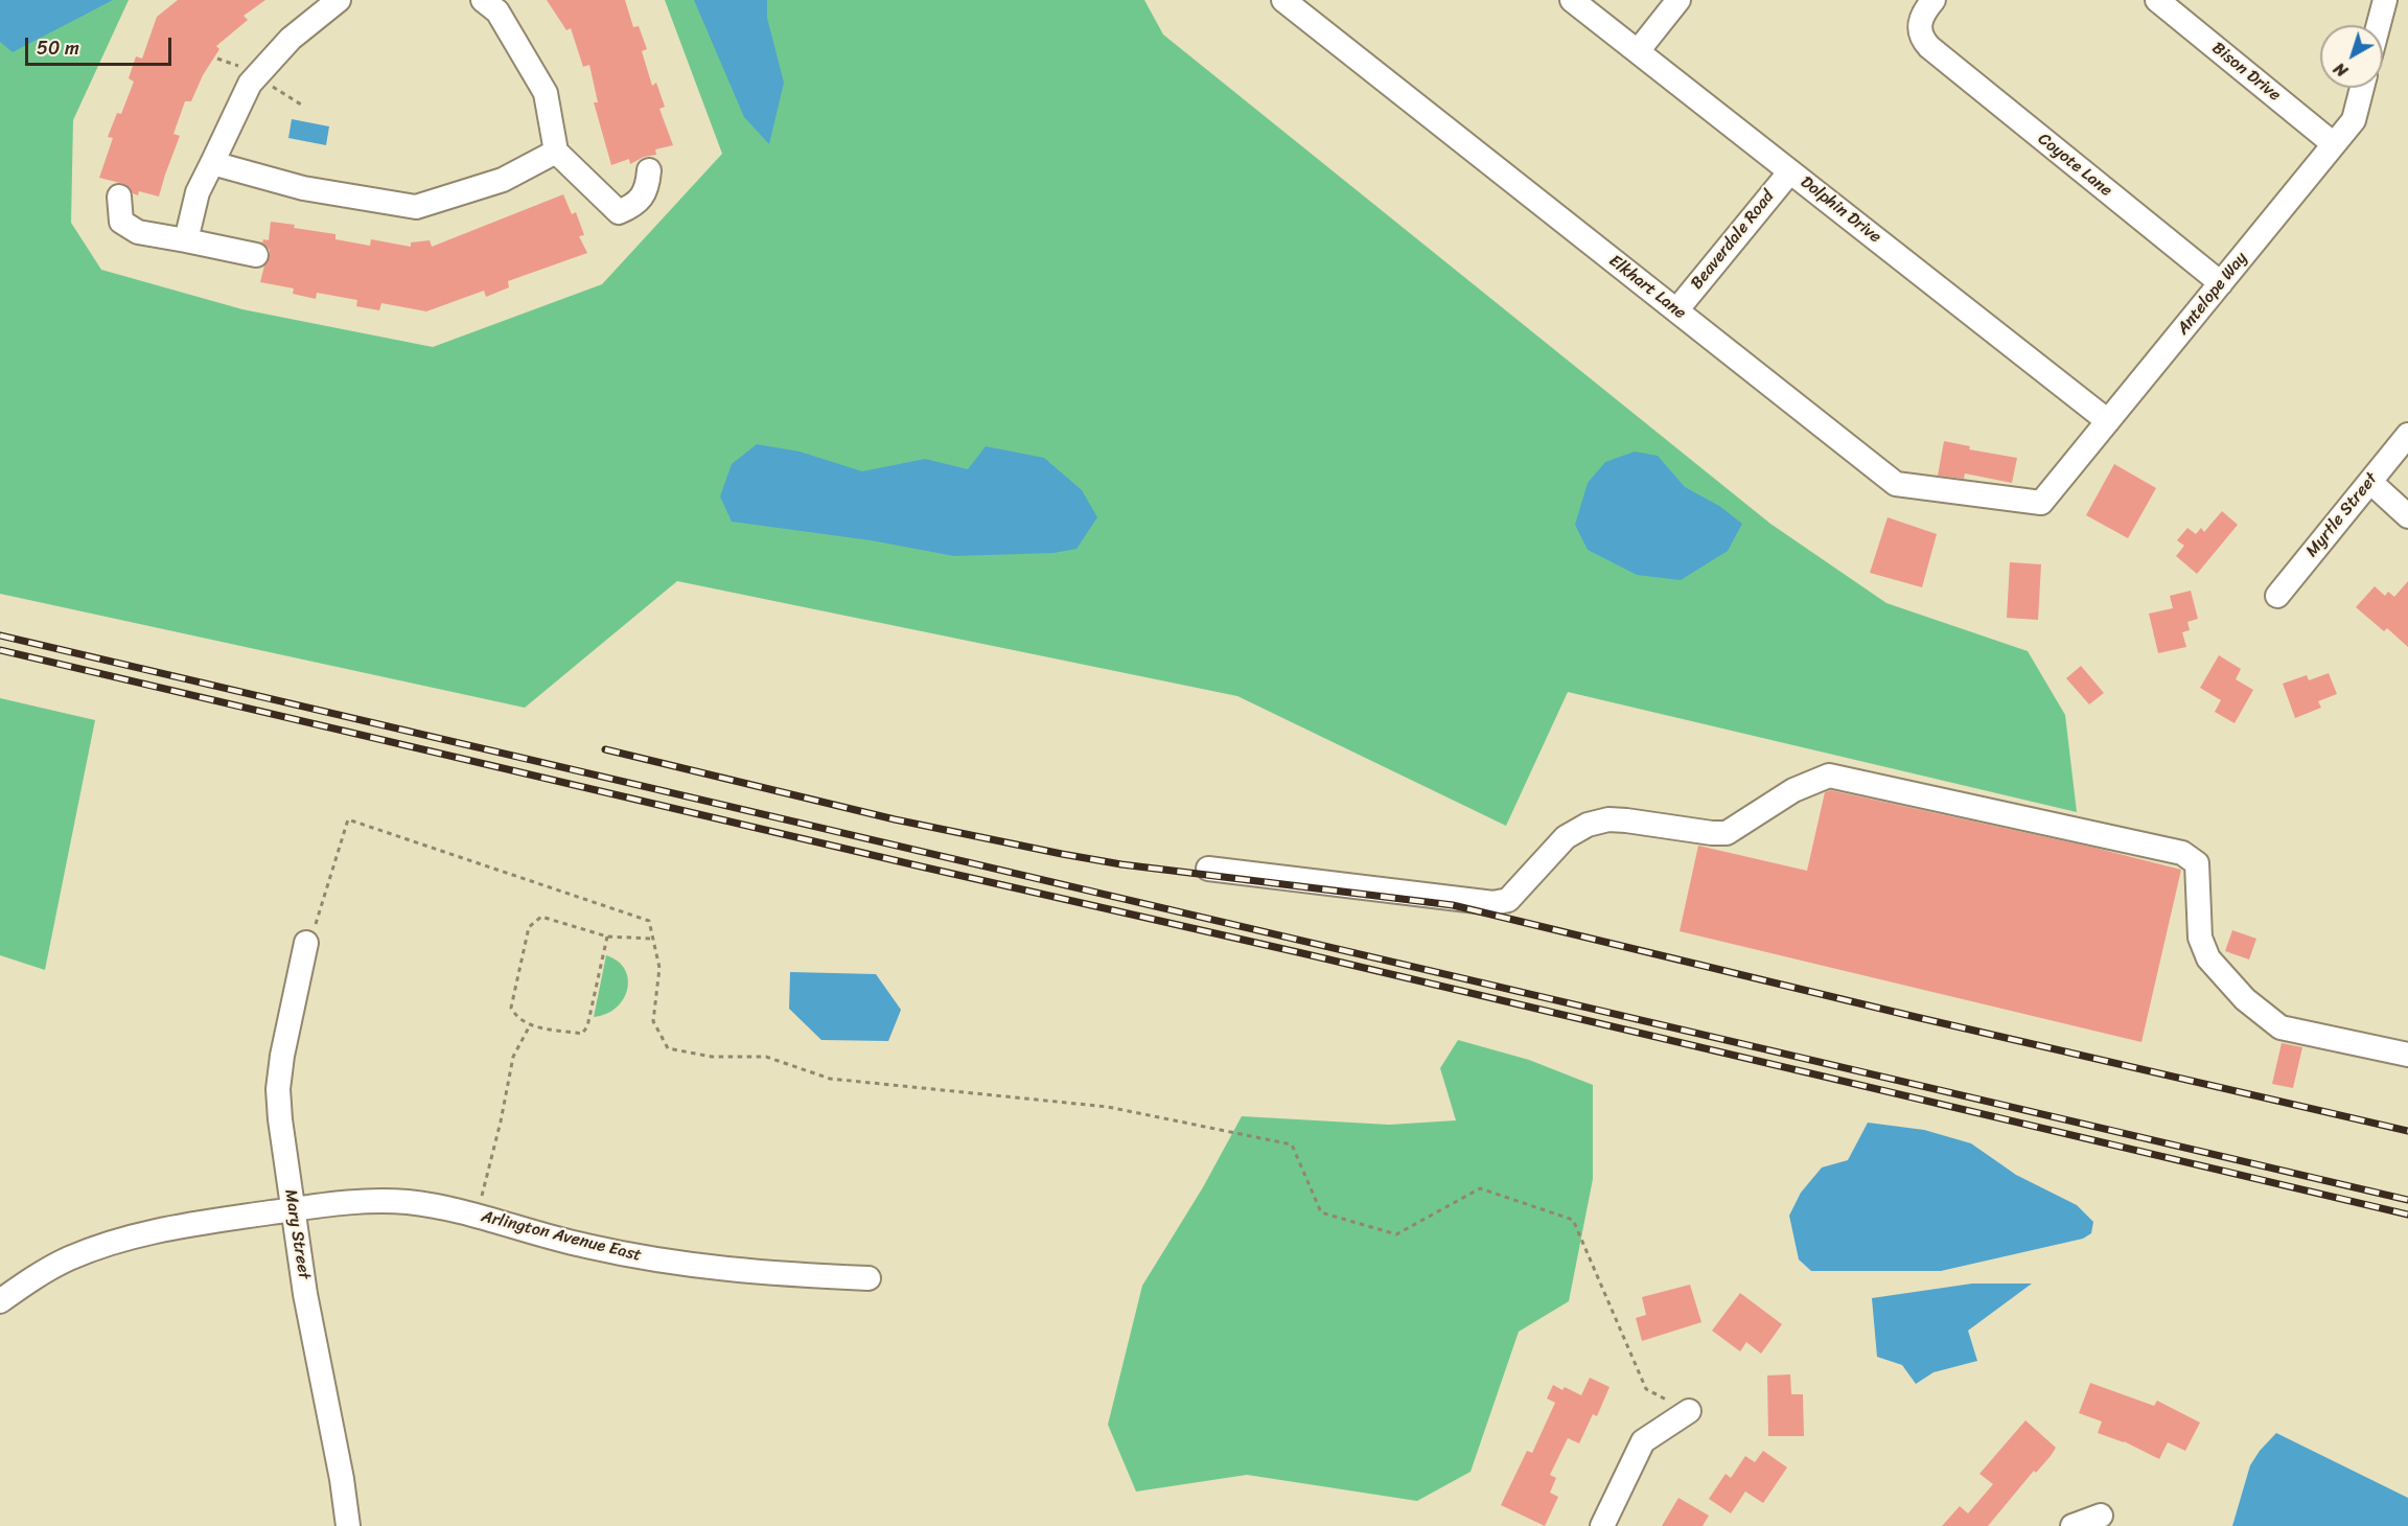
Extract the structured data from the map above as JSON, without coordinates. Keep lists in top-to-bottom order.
{
  "streets": {
    "street": [
      "Bison Drive",
      "Coyote Lane",
      "Dolphin Drive",
      "Beaverdale Road",
      "Elkhart Lane",
      "Antelope Way",
      "Myrtle Street",
      "Mary Street",
      "Arlington Avenue East"
    ]
  },
  "crossings": [
    ["Bison Drive", "Antelope Way"],
    ["Coyote Lane", "Antelope Way"],
    ["Dolphin Drive", "Beaverdale Road"],
    ["Dolphin Drive", "Antelope Way"],
    ["Beaverdale Road", "Elkhart Lane"],
    ["Elkhart Lane", "Antelope Way"],
    ["Mary Street", "Arlington Avenue East"]
  ],
  "scale_bar": "50 m",
  "north": "bottom left"
}
